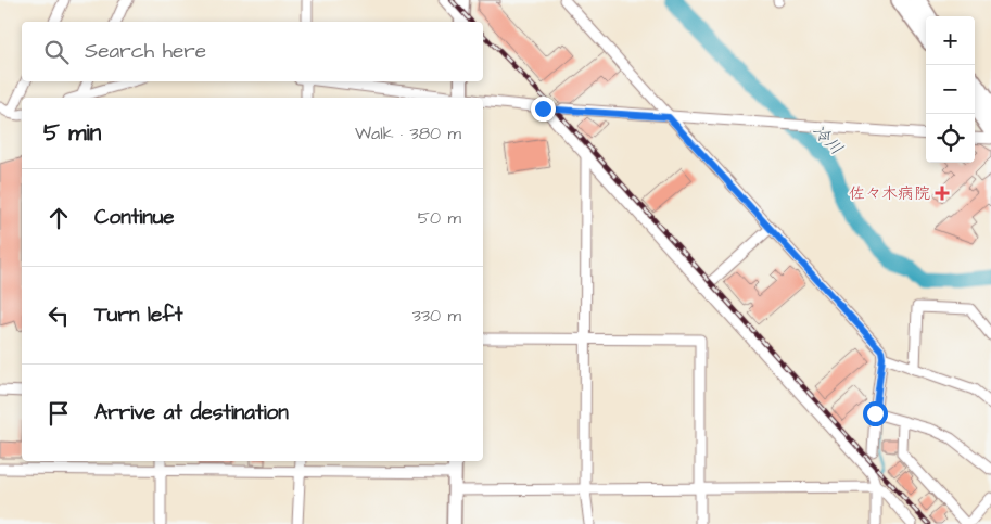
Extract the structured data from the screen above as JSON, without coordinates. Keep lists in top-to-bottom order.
{
  "water": ["冷川"],
  "places": {
    "health": ["佐々木病院"]
  },
  "page": {
    "map_buttons": ["+", "−"],
    "search": "Search here",
    "heading": ["5 min", "Walk · 380 m"],
    "list": [
      ["Continue", "50 m"],
      ["Turn left", "330 m"],
      "Arrive at destination"
    ]
  }
}
